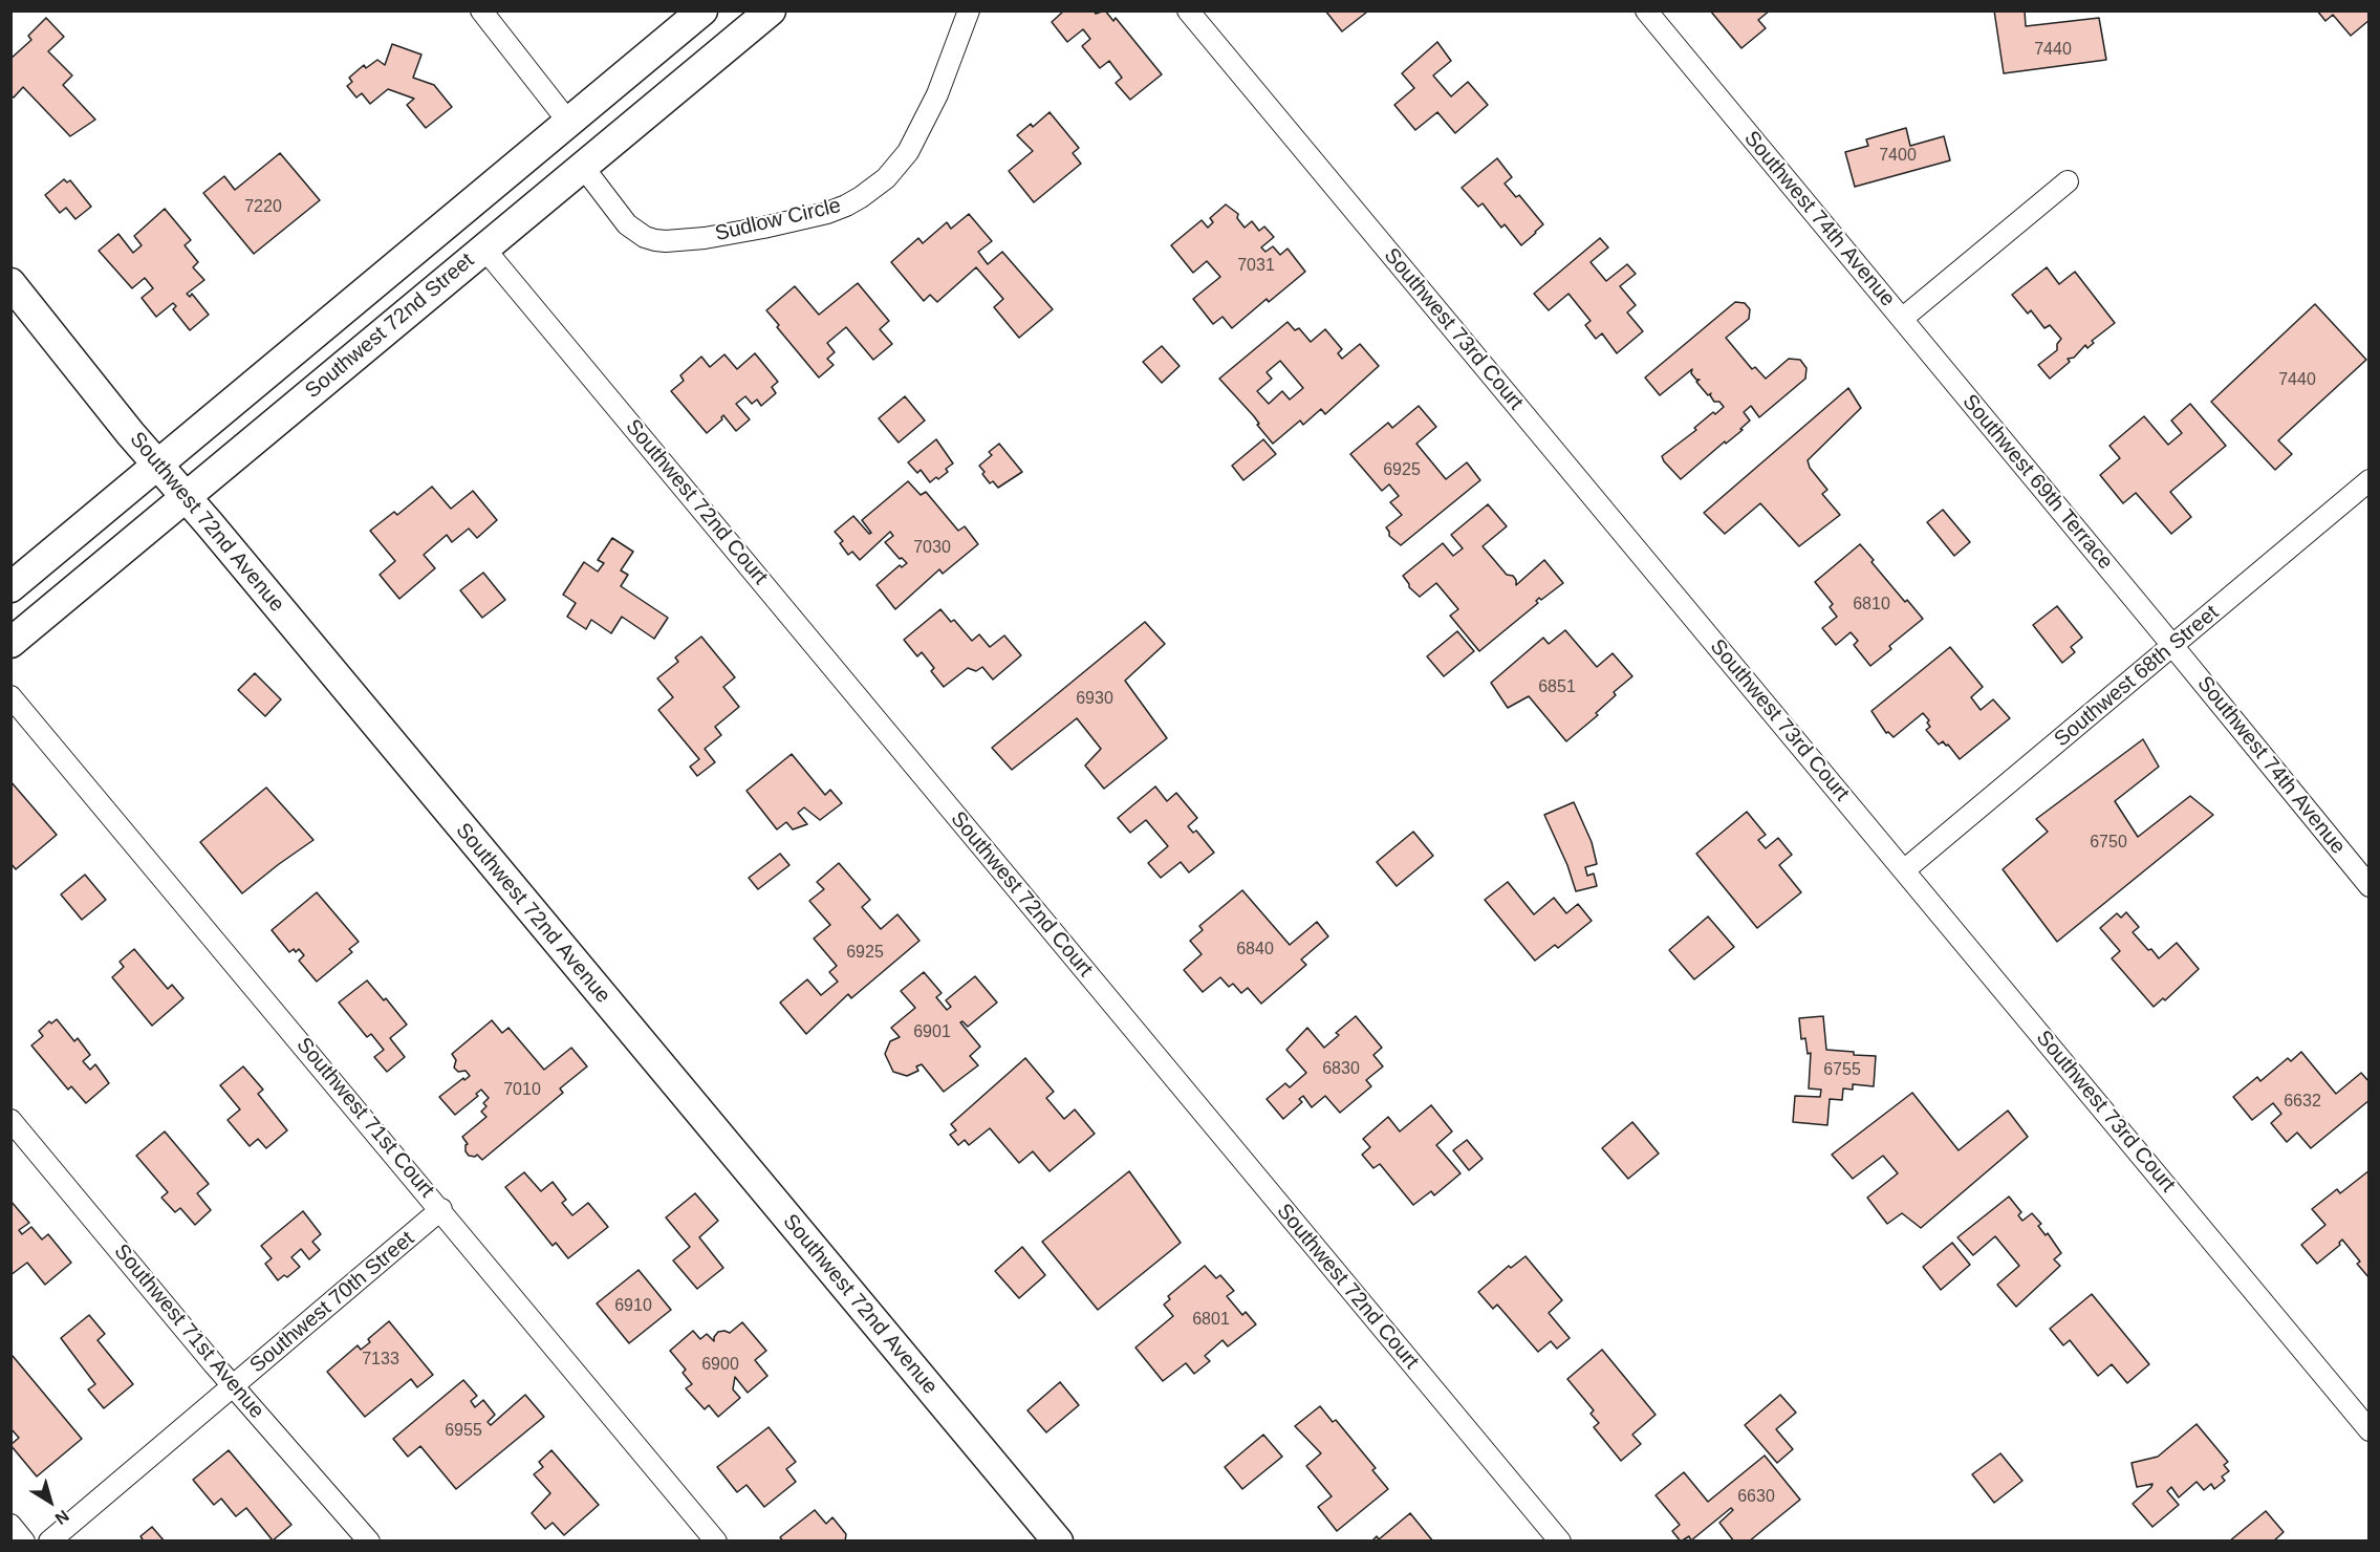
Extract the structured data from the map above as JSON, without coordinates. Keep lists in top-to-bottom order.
{
  "streets": {
    "main road": ["Southwest 72nd Street", "Southwest 72nd Avenue"],
    "street": [
      "Southwest 74th Avenue",
      "Sudlow Circle",
      "Southwest 73rd Court",
      "Southwest 69th Terrace",
      "Southwest 72nd Court",
      "Southwest 68th Street",
      "Southwest 71st Court",
      "Southwest 70th Street",
      "Southwest 71st Avenue"
    ]
  },
  "crossings": [
    ["Southwest 74th Avenue", "Southwest 69th Terrace"],
    ["Southwest 74th Avenue", "Southwest 68th Street"],
    ["Sudlow Circle", "Southwest 72nd Street"],
    ["Southwest 72nd Street", "Southwest 72nd Court"],
    ["Southwest 72nd Street", "Southwest 72nd Avenue"],
    ["Southwest 73rd Court", "Southwest 68th Street"],
    ["Southwest 69th Terrace", "Southwest 68th Street"],
    ["Southwest 71st Court", "Southwest 70th Street"],
    ["Southwest 70th Street", "Southwest 71st Avenue"]
  ],
  "house_numbers": [
    "7440",
    "7400",
    "7220",
    "7031",
    "7440",
    "6925",
    "7030",
    "6810",
    "6851",
    "6930",
    "6750",
    "6840",
    "6925",
    "6901",
    "6830",
    "6755",
    "7010",
    "6632",
    "6910",
    "6801",
    "7133",
    "6900",
    "6955",
    "6630"
  ],
  "north": "bottom right"
}
